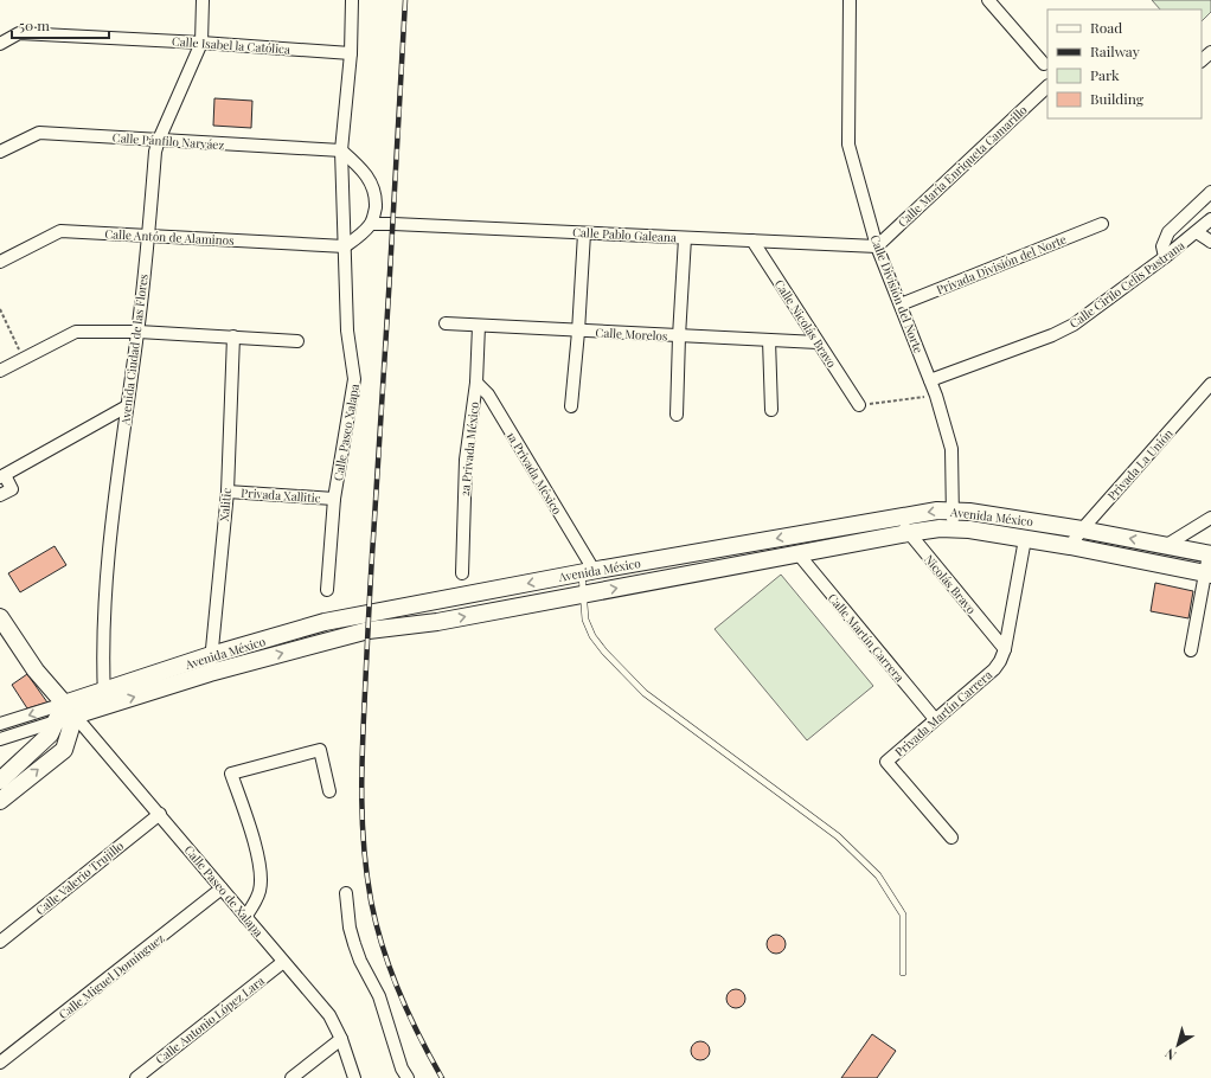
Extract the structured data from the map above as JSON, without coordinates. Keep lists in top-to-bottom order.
{
  "streets": {
    "main road": ["Avenida México"],
    "street": [
      "Calle Isabel la Católica",
      "Calle Pánfilo Narváez",
      "Calle María Enriqueta Camarillo",
      "Calle Pablo Galeana",
      "Calle Antón de Alaminos",
      "Privada División del Norte",
      "Calle Cirilo Celis Pastrana",
      "Calle División del Norte",
      "Calle Nicolás Bravo",
      "Calle Morelos",
      "Avenida Ciudad de las Flores",
      "Calle Paseo Xalapa",
      "2a Privada México",
      "Privada La Unión",
      "1a Privada México",
      "Privada Xallitic",
      "Xalitic",
      "Nicolás Bravo",
      "Calle Martín Carrera",
      "Privada Martín Carrera",
      "Calle Valerio Trujillo",
      "Calle Paseo de Xalapa",
      "Calle Miguel Domínguez",
      "Calle Antonio López Lara"
    ]
  },
  "crossings": [
    ["Calle Isabel la Católica", "Avenida Ciudad de las Flores"],
    ["Calle Isabel la Católica", "Calle Paseo Xalapa"],
    ["Calle Pánfilo Narváez", "Avenida Ciudad de las Flores"],
    ["Calle Pánfilo Narváez", "Calle Paseo Xalapa"],
    ["Calle María Enriqueta Camarillo", "Calle Pablo Galeana"],
    ["Calle María Enriqueta Camarillo", "Calle División del Norte"],
    ["Calle Pablo Galeana", "Calle División del Norte"],
    ["Calle Pablo Galeana", "Calle Nicolás Bravo"],
    ["Calle Antón de Alaminos", "Avenida Ciudad de las Flores"],
    ["Calle Antón de Alaminos", "Calle Paseo Xalapa"],
    ["Privada División del Norte", "Calle División del Norte"],
    ["Calle Cirilo Celis Pastrana", "Calle División del Norte"],
    ["Calle División del Norte", "Avenida México"],
    ["Calle Nicolás Bravo", "Calle Morelos"],
    ["Calle Morelos", "2a Privada México"],
    ["Avenida Ciudad de las Flores", "Avenida México"],
    ["Calle Paseo Xalapa", "Privada Xallitic"],
    ["2a Privada México", "1a Privada México"],
    ["Privada La Unión", "Avenida México"],
    ["1a Privada México", "Avenida México"],
    ["Privada Xallitic", "Xalitic"],
    ["Xalitic", "Avenida México"],
    ["Avenida México", "Nicolás Bravo"],
    ["Avenida México", "Calle Martín Carrera"],
    ["Avenida México", "Privada Martín Carrera"],
    ["Avenida México", "Calle Paseo de Xalapa"],
    ["Nicolás Bravo", "Privada Martín Carrera"],
    ["Calle Martín Carrera", "Privada Martín Carrera"],
    ["Calle Valerio Trujillo", "Calle Paseo de Xalapa"],
    ["Calle Paseo de Xalapa", "Calle Miguel Domínguez"],
    ["Calle Paseo de Xalapa", "Calle Antonio López Lara"]
  ],
  "legend": [
    "Road",
    "Railway",
    "Park",
    "Building"
  ],
  "scale_bar": "50 m",
  "north": "bottom left"
}
